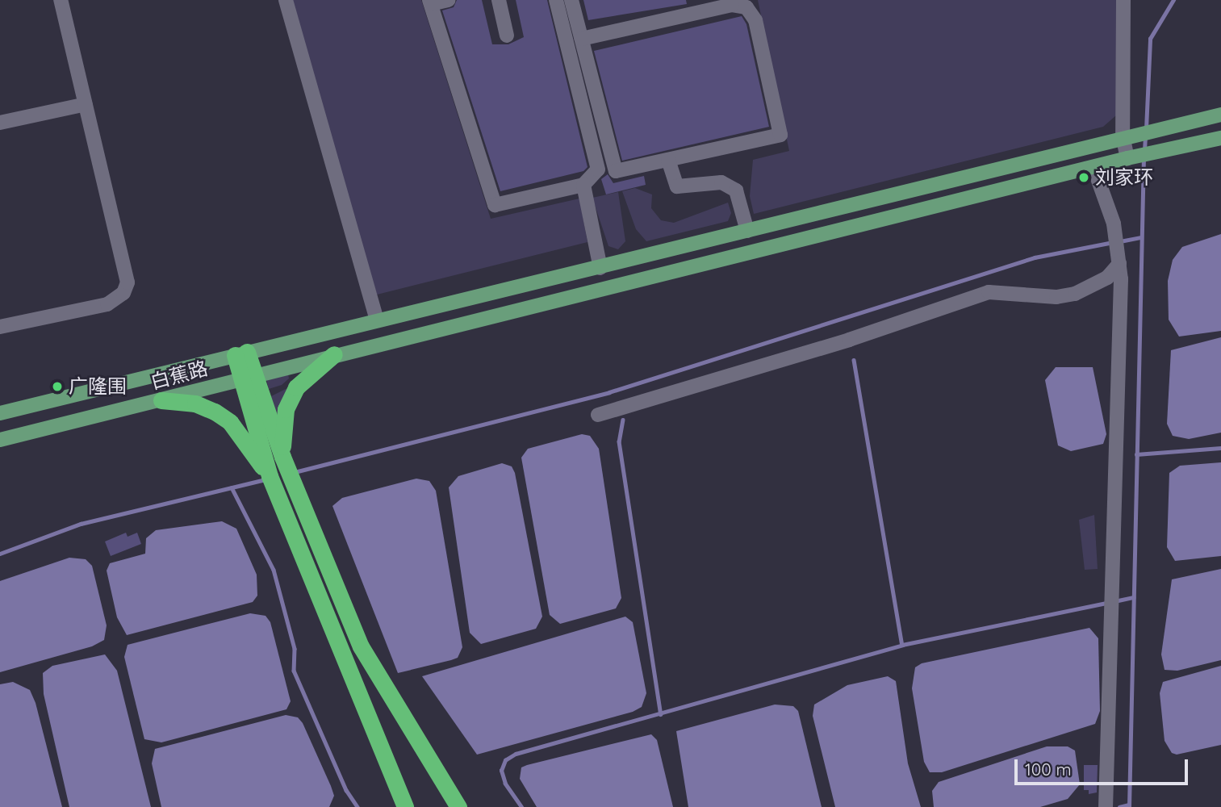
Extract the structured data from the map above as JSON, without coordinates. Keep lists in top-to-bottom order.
{
  "streets": {
    "main road": ["白蕉路"]
  },
  "places": ["刘家环", "广隆围"],
  "scale_bar": "100 m"
}
